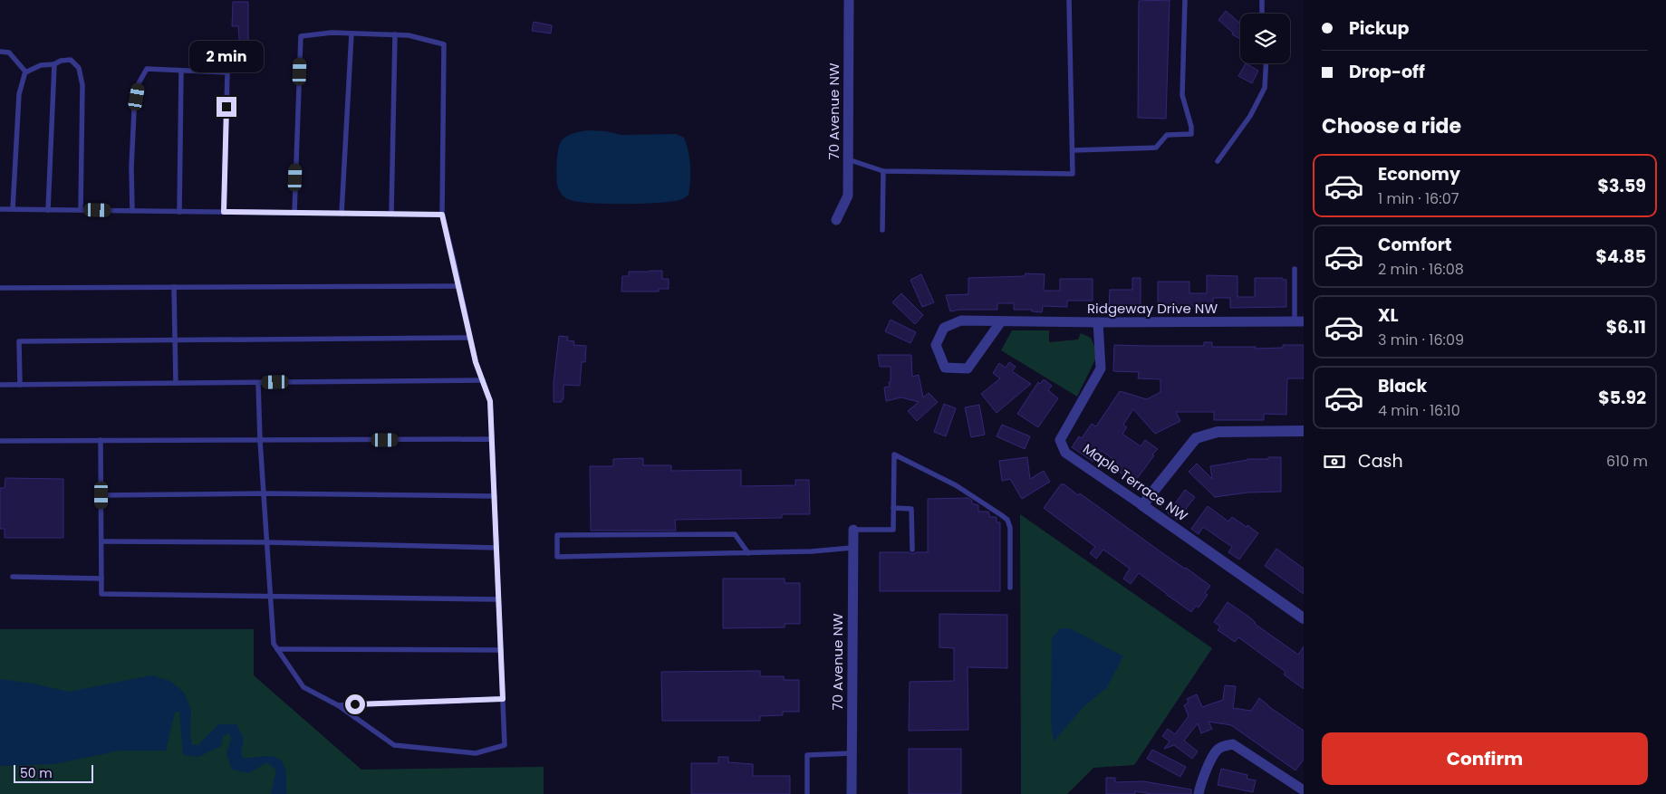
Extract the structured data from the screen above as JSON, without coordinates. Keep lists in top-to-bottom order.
{
  "streets": {
    "street": ["70 Avenue NW", "Ridgeway Drive NW", "Maple Terrace NW"]
  },
  "crossings": [
    ["Ridgeway Drive NW", "Maple Terrace NW"]
  ],
  "scale_bar": "50 m",
  "page": {
    "banner": ["Pickup", "Drop-off"],
    "bubble": "2 min",
    "heading": "Choose a ride",
    "list": [
      {
        "name": "Economy",
        "note": "1 min · 16:07",
        "value": "$3.59"
      },
      {
        "name": "Comfort",
        "note": "2 min · 16:08",
        "value": "$4.85"
      },
      {
        "name": "XL",
        "note": "3 min · 16:09",
        "value": "$6.11"
      },
      {
        "name": "Black",
        "note": "4 min · 16:10",
        "value": "$5.92"
      }
    ],
    "pay": ["Cash", "610 m"],
    "buttons": "Confirm",
    "scale": "50 m"
  }
}
